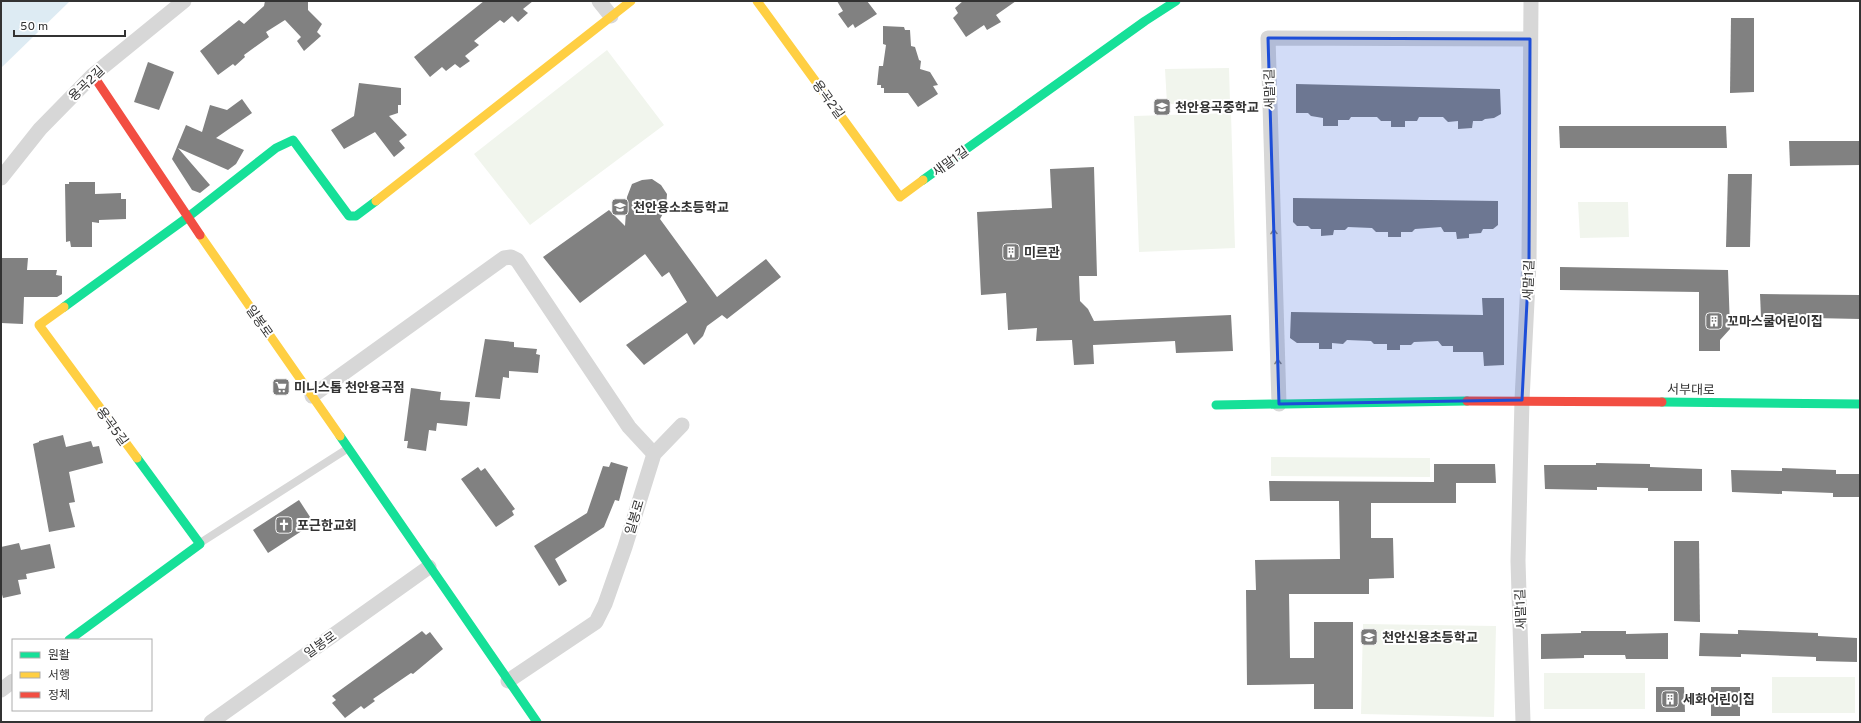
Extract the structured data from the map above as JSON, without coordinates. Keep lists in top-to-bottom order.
{
  "streets": {
    "street": [
      "용곡2길",
      "새말1길",
      "일봉로",
      "서부대로",
      "용곡5길"
    ]
  },
  "crossings": [
    ["용곡2길", "새말1길"],
    ["용곡2길", "일봉로"],
    ["새말1길", "서부대로"],
    ["일봉로", "용곡5길"]
  ],
  "places": {
    "school or university": ["천안용곡중학교", "천안용소초등학교", "천안신용초등학교"],
    "building": ["미르관", "꼬마스쿨어린이집", "세화어린이집"],
    "supermarket": ["미니스톱 천안용곡점"],
    "church": ["포근한교회"]
  },
  "legend": ["원활", "서행", "정체"],
  "scale_bar": "50 m"
}
